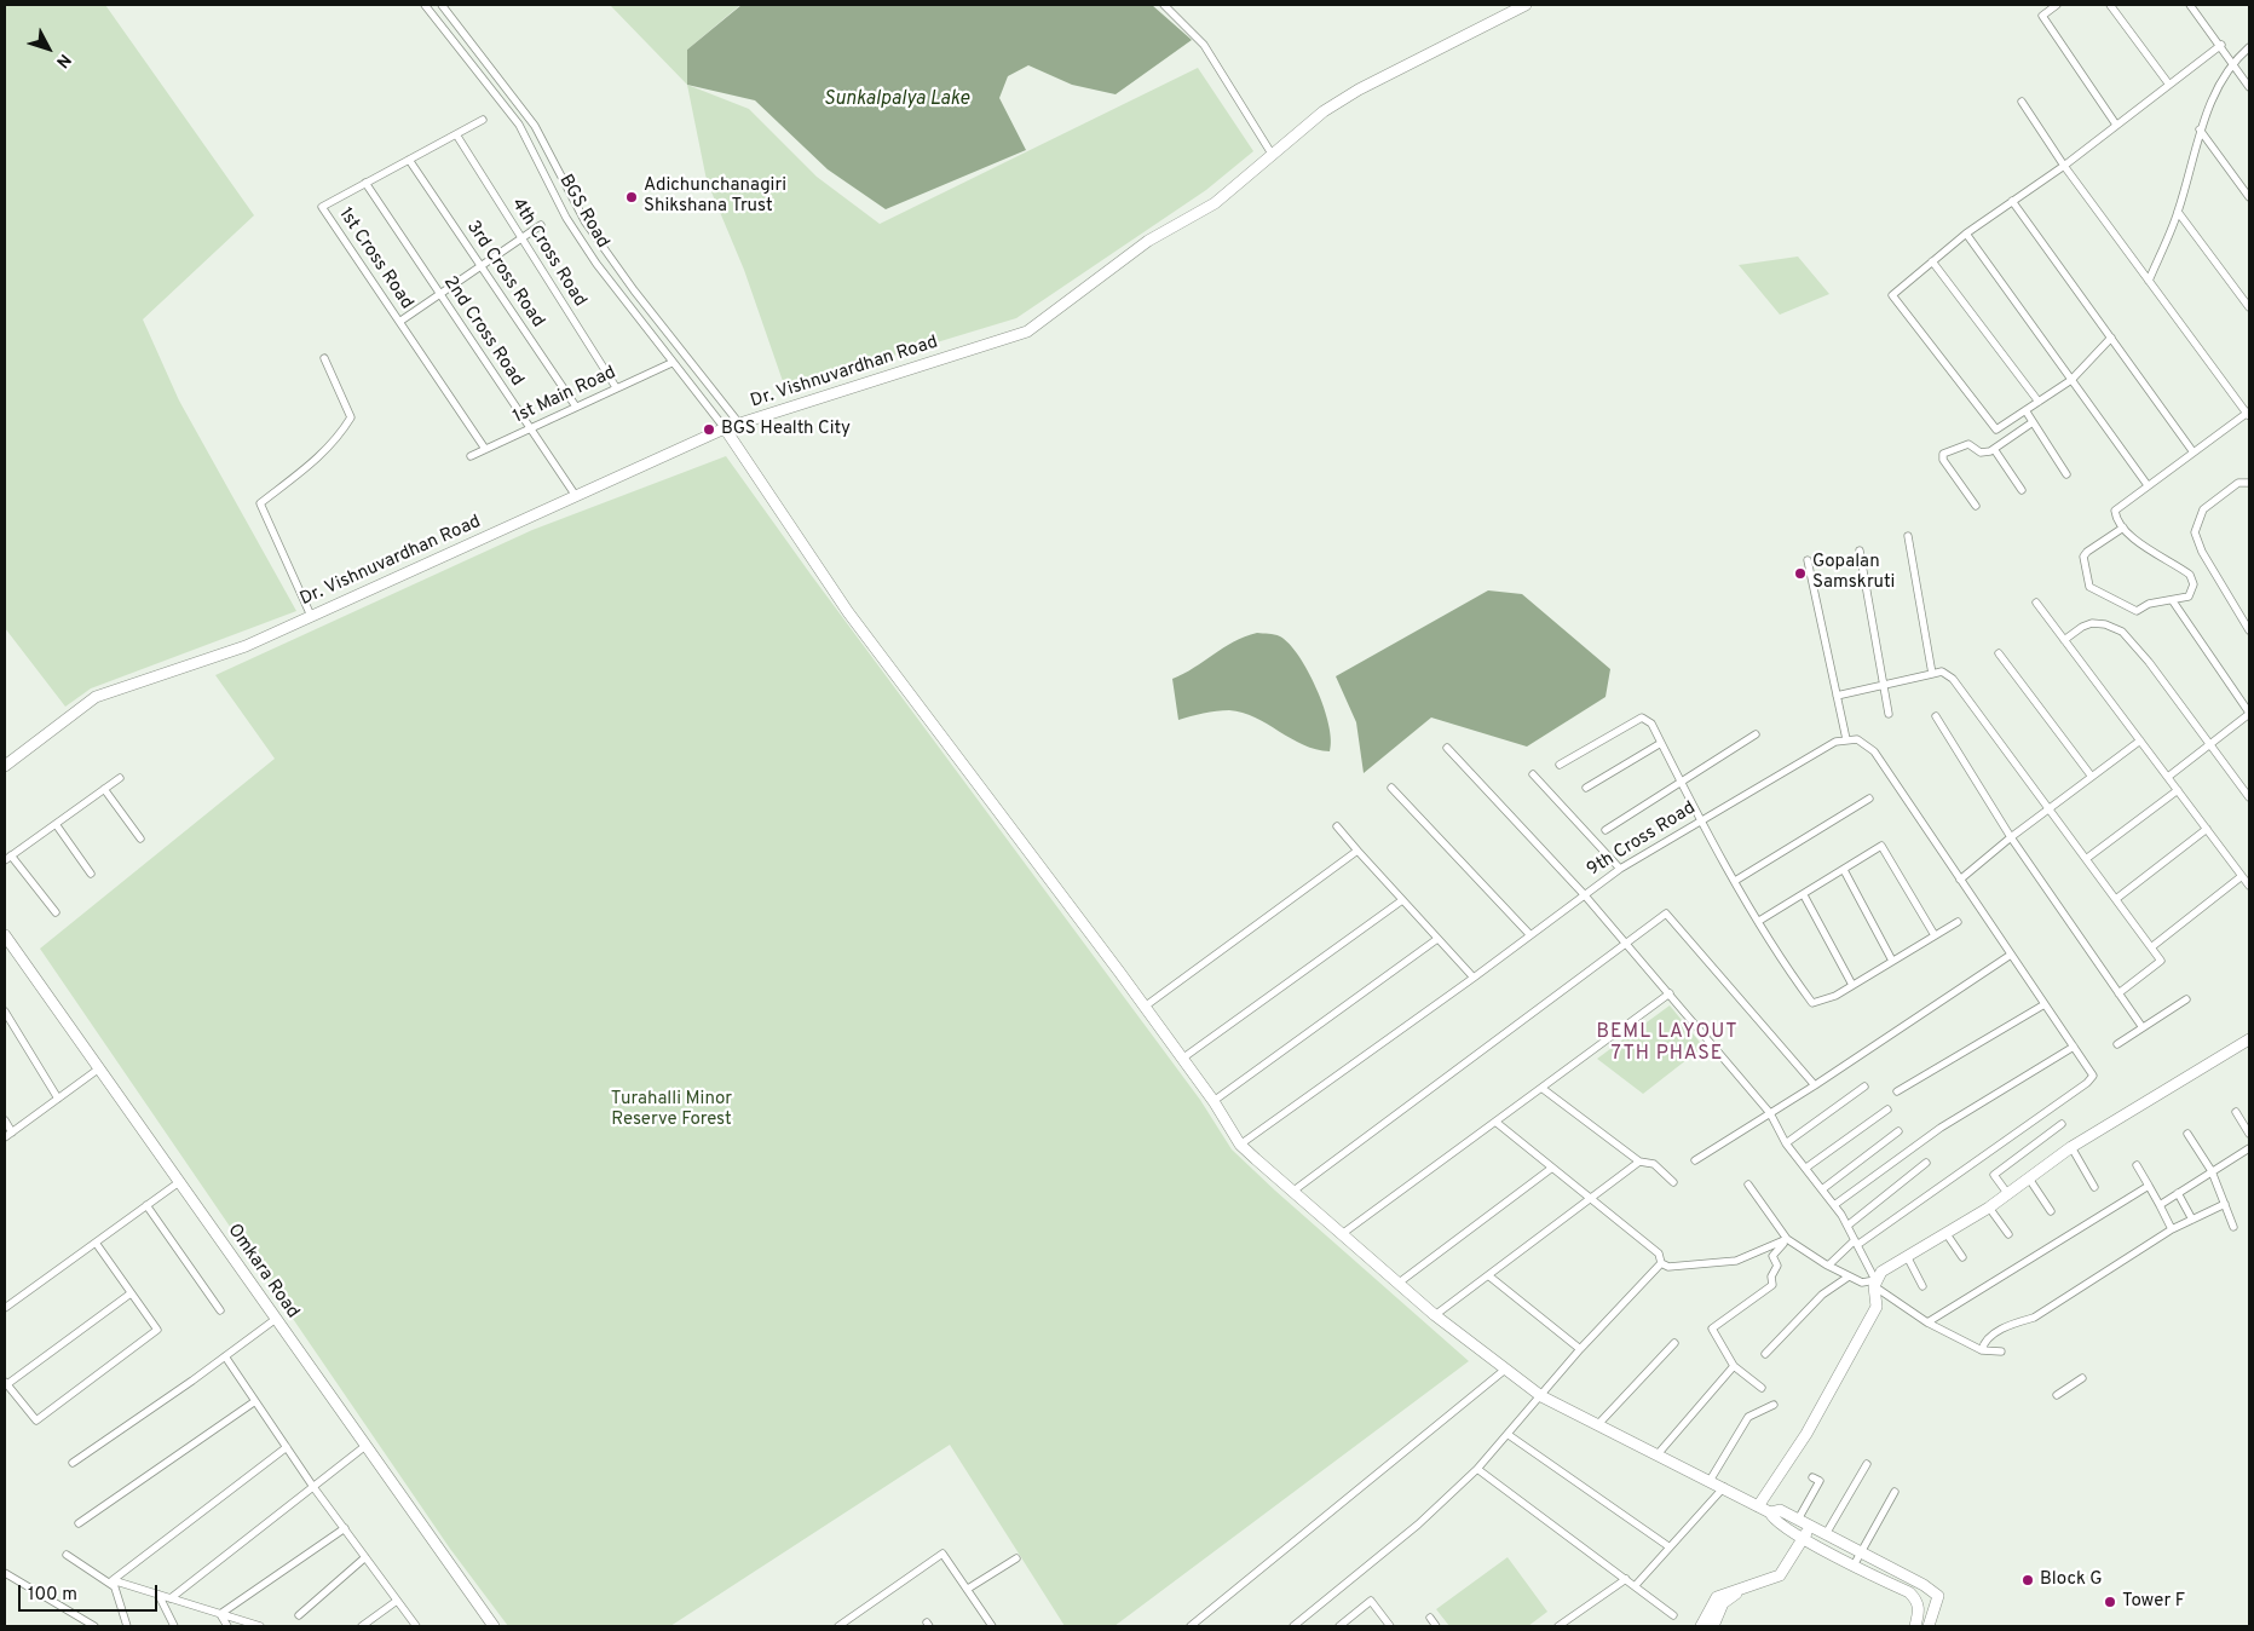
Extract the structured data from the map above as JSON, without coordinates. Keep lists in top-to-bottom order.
{
  "streets": {
    "street": [
      "BGS Road",
      "4th Cross Road",
      "1st Cross Road",
      "3rd Cross Road",
      "2nd Cross Road",
      "Dr. Vishnuvardhan Road",
      "1st Main Road",
      "9th Cross Road",
      "Omkara Road"
    ]
  },
  "crossings": [
    ["BGS Road", "Dr. Vishnuvardhan Road"],
    ["BGS Road", "1st Main Road"],
    ["4th Cross Road", "1st Cross Road"],
    ["4th Cross Road", "1st Main Road"],
    ["1st Cross Road", "3rd Cross Road"],
    ["1st Cross Road", "2nd Cross Road"],
    ["1st Cross Road", "1st Main Road"],
    ["3rd Cross Road", "1st Main Road"],
    ["2nd Cross Road", "Dr. Vishnuvardhan Road"],
    ["2nd Cross Road", "1st Main Road"]
  ],
  "districts": ["BEML LAYOUT 7TH PHASE"],
  "water": ["Sunkalpalya Lake"],
  "parks": ["Turahalli Minor Reserve Forest"],
  "places": [
    "Adichunchanagiri Shikshana Trust",
    "BGS Health City",
    "Gopalan Samskruti",
    "Block G",
    "Tower F"
  ],
  "scale_bar": "100 m",
  "north": "bottom right"
}
